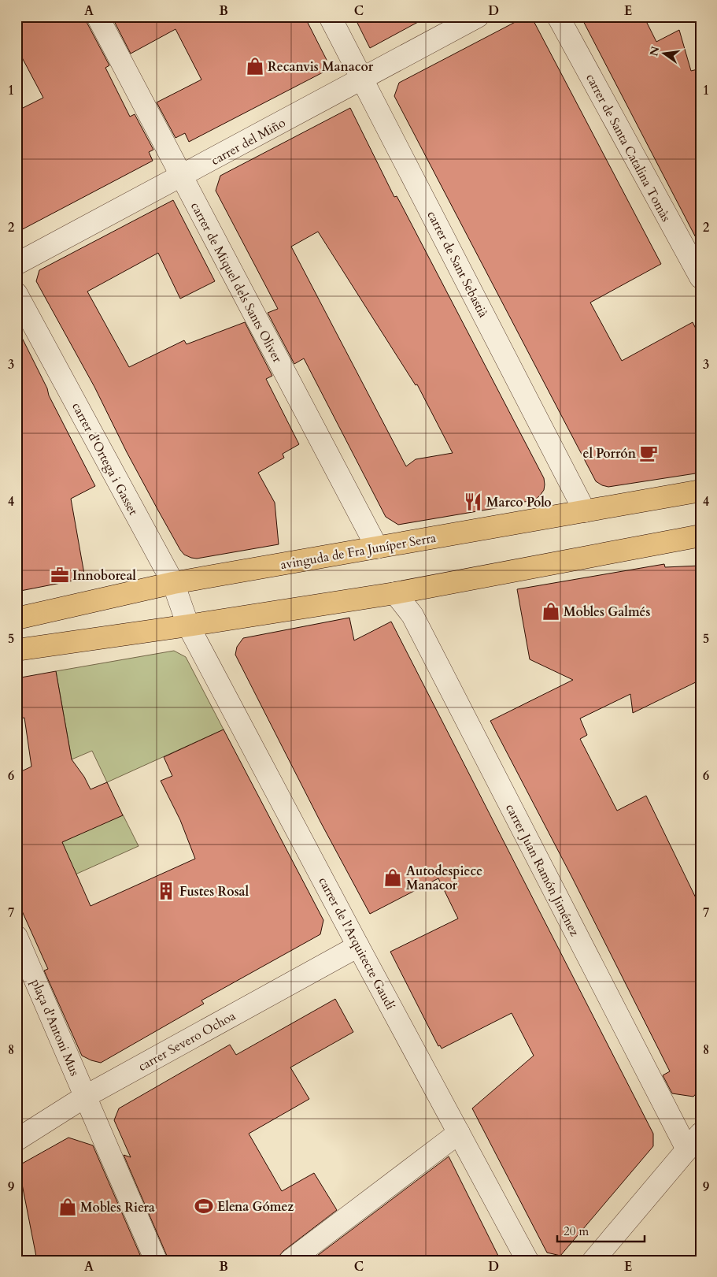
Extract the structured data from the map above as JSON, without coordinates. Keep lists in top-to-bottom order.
{
  "streets": {
    "main road": ["avinguda de Fra Juníper Serra"],
    "street": [
      "carrer del Miño",
      "carrer de Santa Catalina Tomàs",
      "carrer de Sant Sebastià",
      "carrer de Miquel dels Sants Oliver",
      "carrer d'Ortega i Gasset",
      "carrer Juan Ramón Jiménez",
      "carrer de l'Arquitecte Gaudí",
      "plaça d'Antoni Mus",
      "carrer Severo Ochoa"
    ]
  },
  "crossings": [
    ["carrer del Miño", "carrer de Sant Sebastià"],
    ["carrer del Miño", "carrer de Miquel dels Sants Oliver"],
    ["carrer de Sant Sebastià", "avinguda de Fra Juníper Serra"],
    ["carrer de Miquel dels Sants Oliver", "avinguda de Fra Juníper Serra"],
    ["carrer d'Ortega i Gasset", "avinguda de Fra Juníper Serra"],
    ["carrer d'Ortega i Gasset", "carrer de l'Arquitecte Gaudí"],
    ["carrer de l'Arquitecte Gaudí", "carrer Severo Ochoa"],
    ["plaça d'Antoni Mus", "carrer Severo Ochoa"]
  ],
  "places": {
    "shop": [
      "Recanvis Manacor",
      "Mobles Galmés",
      "Autodespiece Manacor",
      "Mobles Riera"
    ],
    "cafe": ["el Porrón"],
    "restaurant": ["Marco Polo"],
    "office": ["Innoboreal"],
    "building": ["Fustes Rosal"],
    "sports": ["Elena Gómez"]
  },
  "scale_bar": "20 m",
  "north": "left",
  "grid": {
    "columns": [
      "A",
      "B",
      "C",
      "D",
      "E"
    ],
    "rows": [
      "1",
      "2",
      "3",
      "4",
      "5",
      "6",
      "7",
      "8",
      "9"
    ]
  }
}
